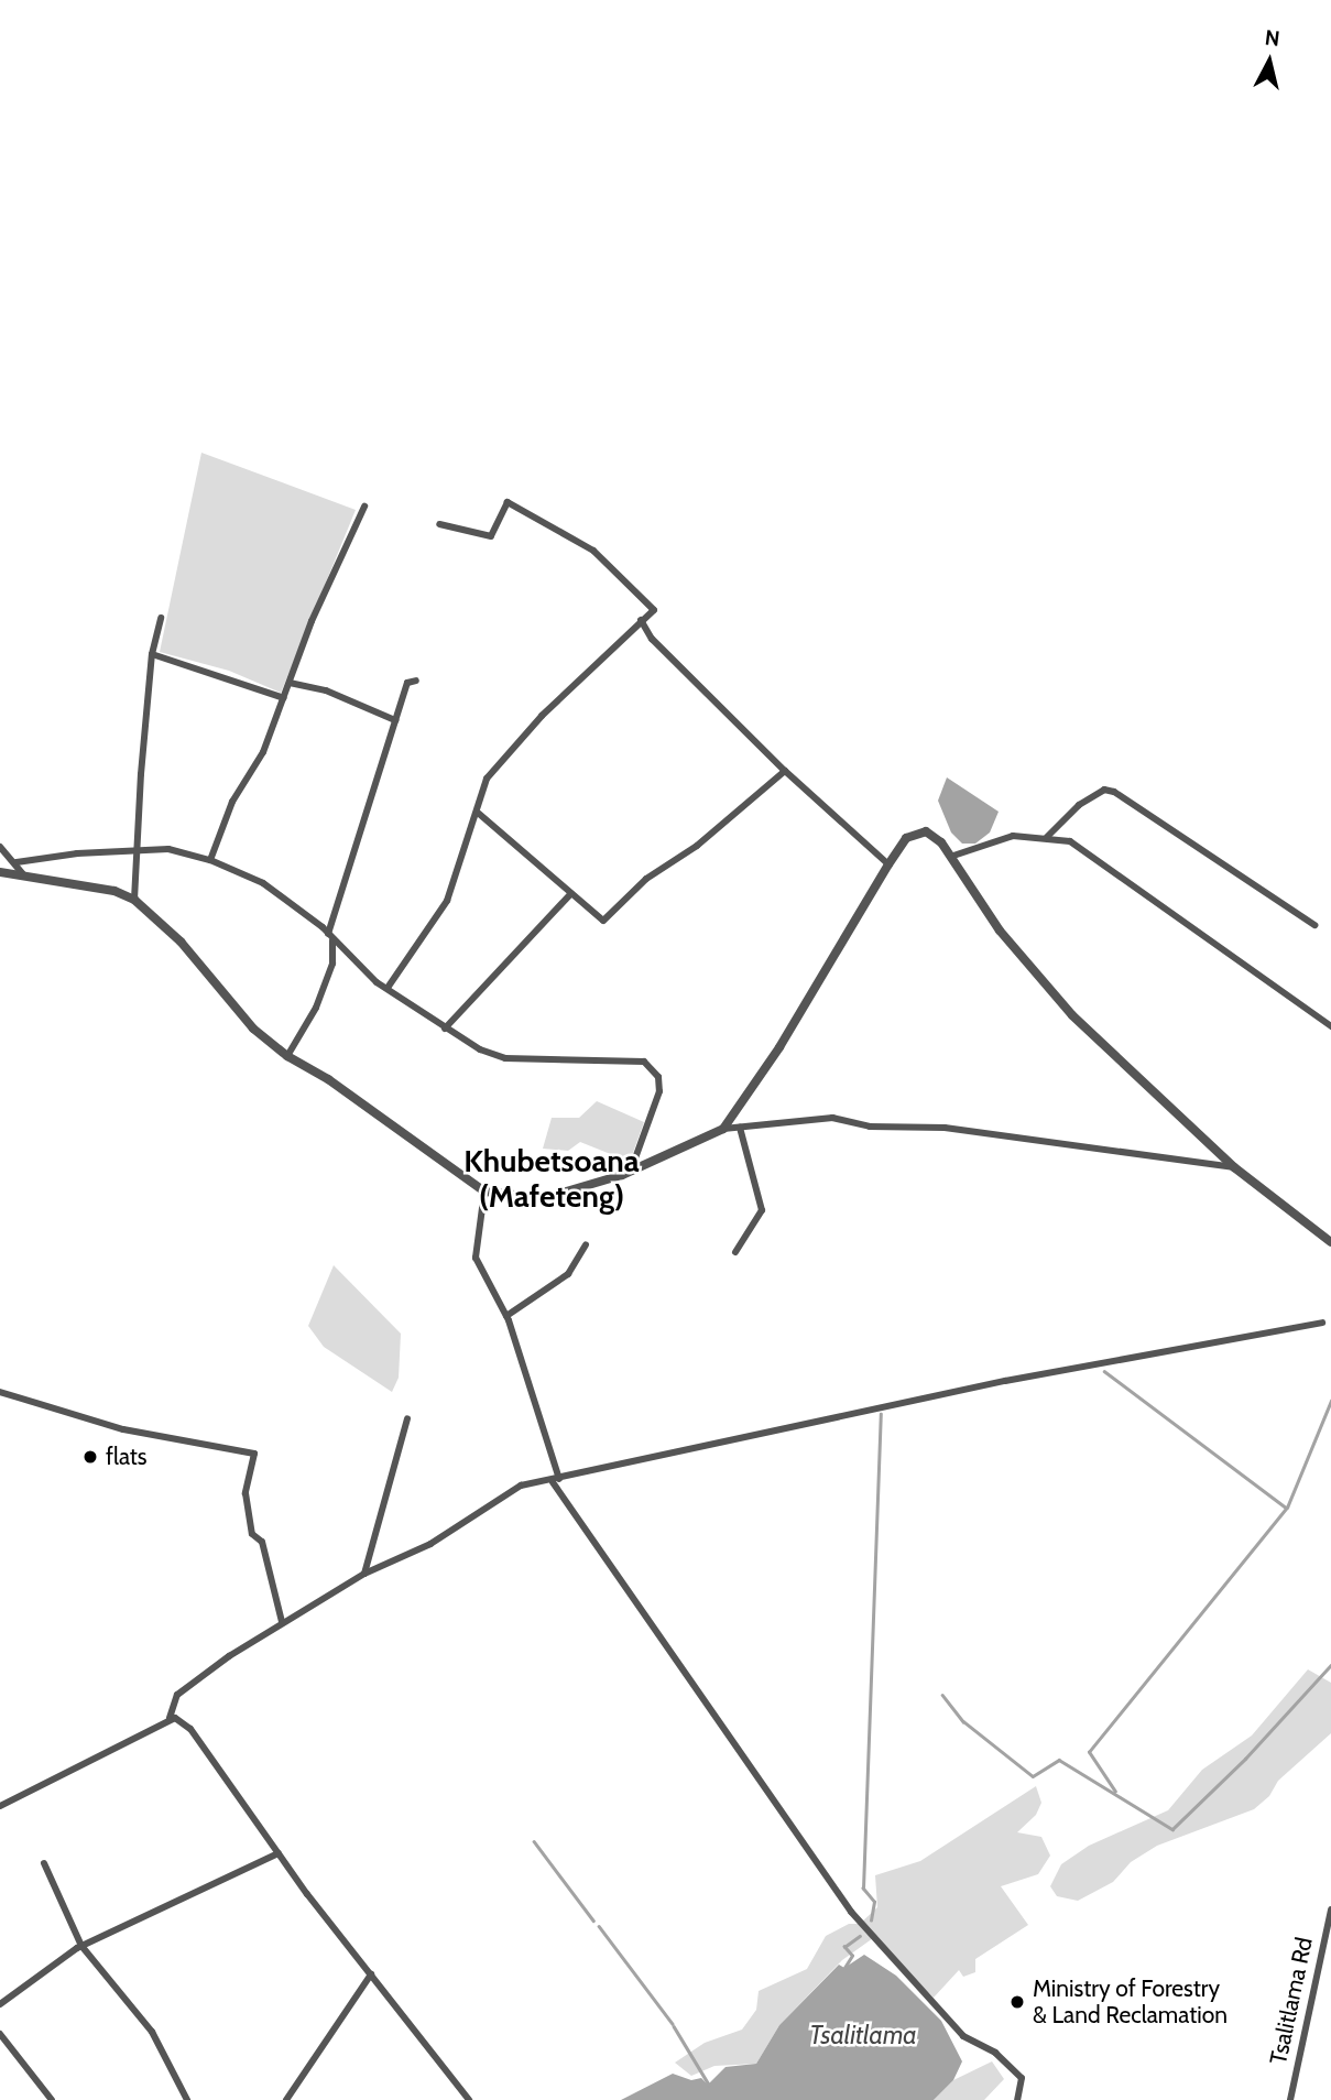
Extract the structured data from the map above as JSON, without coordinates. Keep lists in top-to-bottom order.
{
  "streets": {
    "street": ["Tsalitlama Rd"]
  },
  "districts": ["Khubetsoana (Mafeteng)"],
  "water": ["Tsalitlama"],
  "places": ["flats", "Ministry of Forestry & Land Reclamation"],
  "north": "top"
}
